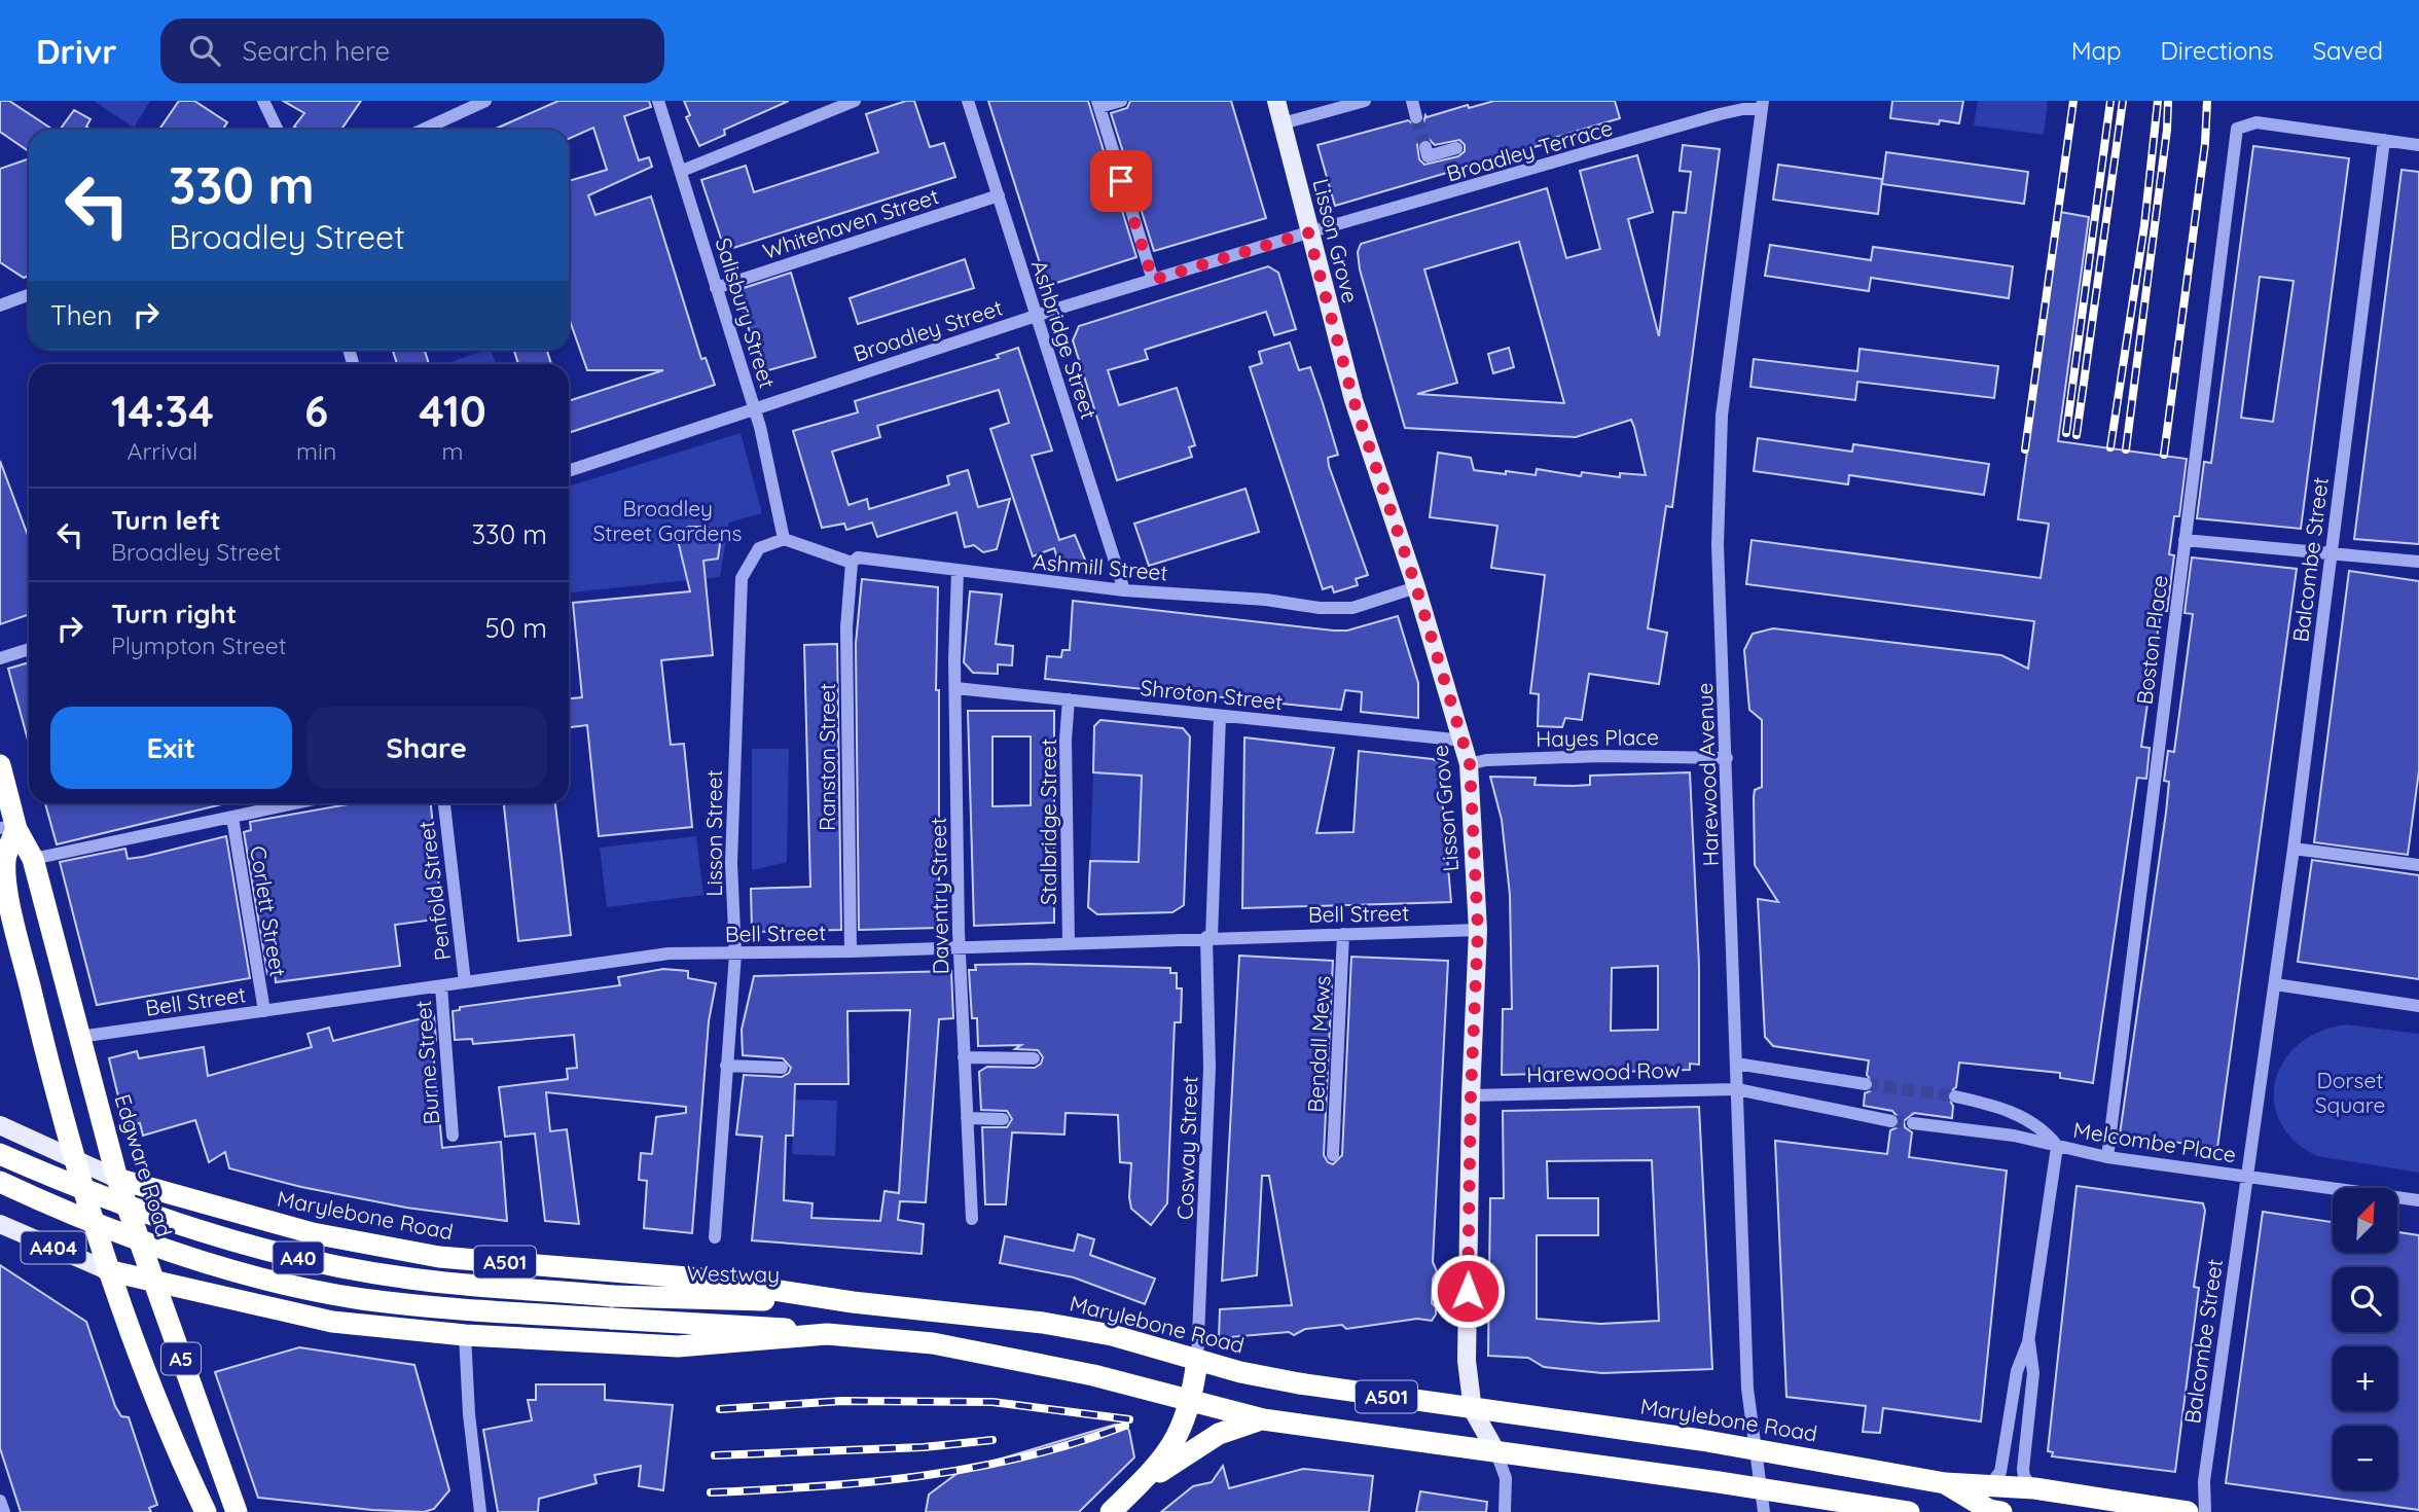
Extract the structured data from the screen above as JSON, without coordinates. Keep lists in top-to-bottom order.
{
  "streets": {
    "highway": [
      "Edgware Road",
      "Marylebone Road",
      "A40",
      "A501",
      "Westway",
      "A5"
    ],
    "main road": ["Lisson Grove", "A404"],
    "street": [
      "Broadley Terrace",
      "Whitehaven Street",
      "Salisbury Street",
      "Broadley Street",
      "Ashbridge Street",
      "Balcombe Street",
      "Ashmill Street",
      "Boston Place",
      "Shroton Street",
      "Hayes Place",
      "Ranston Street",
      "Harewood Avenue",
      "Stalbridge Street",
      "Lisson Street",
      "Penfold Street",
      "Daventry Street",
      "Corlett Street",
      "Bell Street",
      "Bendall Mews",
      "Burne Street",
      "Harewood Row",
      "Melcombe Place",
      "Cosway Street"
    ]
  },
  "crossings": [
    ["Broadley Terrace", "Lisson Grove"],
    ["Broadley Terrace", "Broadley Street"],
    ["Broadley Terrace", "Harewood Avenue"],
    ["Whitehaven Street", "Salisbury Street"],
    ["Whitehaven Street", "Ashbridge Street"],
    ["Lisson Grove", "Broadley Street"],
    ["Lisson Grove", "Ashmill Street"],
    ["Lisson Grove", "Shroton Street"],
    ["Lisson Grove", "Hayes Place"],
    ["Lisson Grove", "Bell Street"],
    ["Lisson Grove", "Harewood Row"],
    ["Lisson Grove", "Marylebone Road"],
    ["Salisbury Street", "Broadley Street"],
    ["Salisbury Street", "Ashmill Street"],
    ["Salisbury Street", "Lisson Street"],
    ["Broadley Street", "Ashbridge Street"],
    ["Ashbridge Street", "Ashmill Street"],
    ["Balcombe Street", "Boston Place"],
    ["Balcombe Street", "Melcombe Place"],
    ["Ashmill Street", "Ranston Street"],
    ["Ashmill Street", "Lisson Street"],
    ["Ashmill Street", "Daventry Street"],
    ["Boston Place", "Melcombe Place"],
    ["Shroton Street", "Stalbridge Street"],
    ["Shroton Street", "Daventry Street"],
    ["Shroton Street", "Cosway Street"],
    ["Hayes Place", "Harewood Avenue"],
    ["Ranston Street", "Bell Street"],
    ["Harewood Avenue", "Harewood Row"],
    ["Harewood Avenue", "Marylebone Road"],
    ["Harewood Avenue", "A501"],
    ["Stalbridge Street", "Bell Street"],
    ["Lisson Street", "Bell Street"],
    ["Penfold Street", "Bell Street"],
    ["Daventry Street", "Bell Street"],
    ["Corlett Street", "Bell Street"],
    ["Bell Street", "Bendall Mews"],
    ["Bell Street", "Burne Street"],
    ["Bell Street", "Cosway Street"],
    ["Bell Street", "Edgware Road"],
    ["Cosway Street", "Marylebone Road"],
    ["Cosway Street", "A501"],
    ["Edgware Road", "Marylebone Road"],
    ["Edgware Road", "A501"],
    ["Edgware Road", "A5"],
    ["Marylebone Road", "A501"],
    ["Marylebone Road", "Westway"],
    ["A404", "A501"],
    ["A404", "A5"],
    ["A40", "A501"],
    ["A501", "A5"]
  ],
  "parks": ["Broadley Street Gardens", "Dorset Square"],
  "north": "top right",
  "page": {
    "header": "Drivr",
    "search": "Search here",
    "nav": ["Map", "Directions", "Saved"],
    "turn": ["330 m", "Broadley Street"],
    "then": "Then",
    "eta": [
      "14:34",
      "Arrival",
      "6",
      "min",
      "410",
      "m"
    ],
    "list": [
      {
        "name": "Turn left",
        "note": "Broadley Street",
        "value": "330 m"
      },
      {
        "name": "Turn right",
        "note": "Plympton Street",
        "value": "50 m"
      }
    ],
    "buttons": ["Exit", "Share"],
    "map_buttons": ["+", "−"]
  }
}
